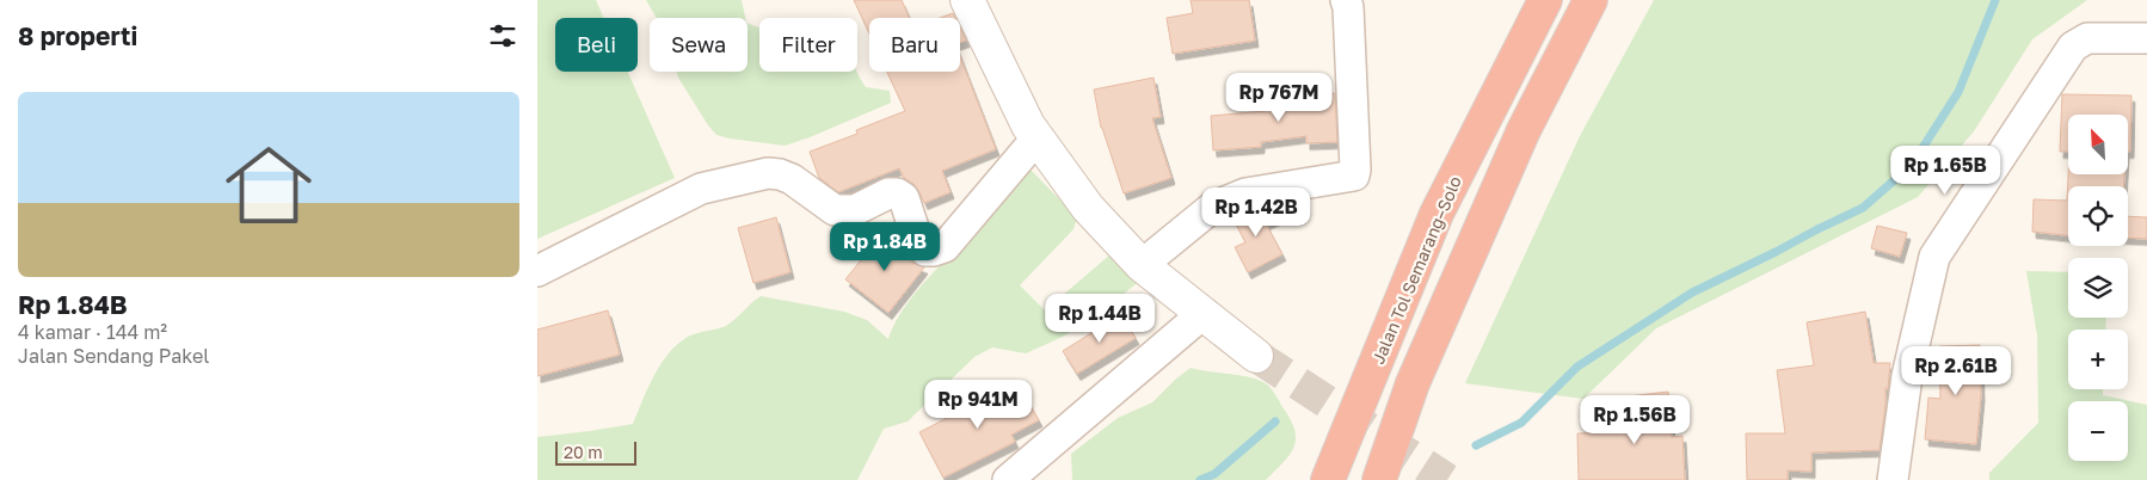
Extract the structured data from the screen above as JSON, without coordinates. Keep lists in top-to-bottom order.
{
  "streets": {
    "highway": ["Jalan Tol Semarang–Solo"]
  },
  "scale_bar": "20 m",
  "north": "top left",
  "page": {
    "heading": "8 properti",
    "chip": [
      "Beli",
      "Sewa",
      "Filter",
      "Baru"
    ],
    "list": [
      {
        "name": "Rp 1.84B",
        "note": "4 kamar · 144 m² · Jalan Sendang Pakel"
      }
    ],
    "price": [
      "Rp 767M",
      "Rp 1.65B",
      "Rp 1.42B",
      "Rp 1.84B",
      "Rp 1.44B",
      "Rp 2.61B",
      "Rp 941M",
      "Rp 1.56B"
    ],
    "map_buttons": ["+", "−"],
    "scale": "20 m"
  }
}
